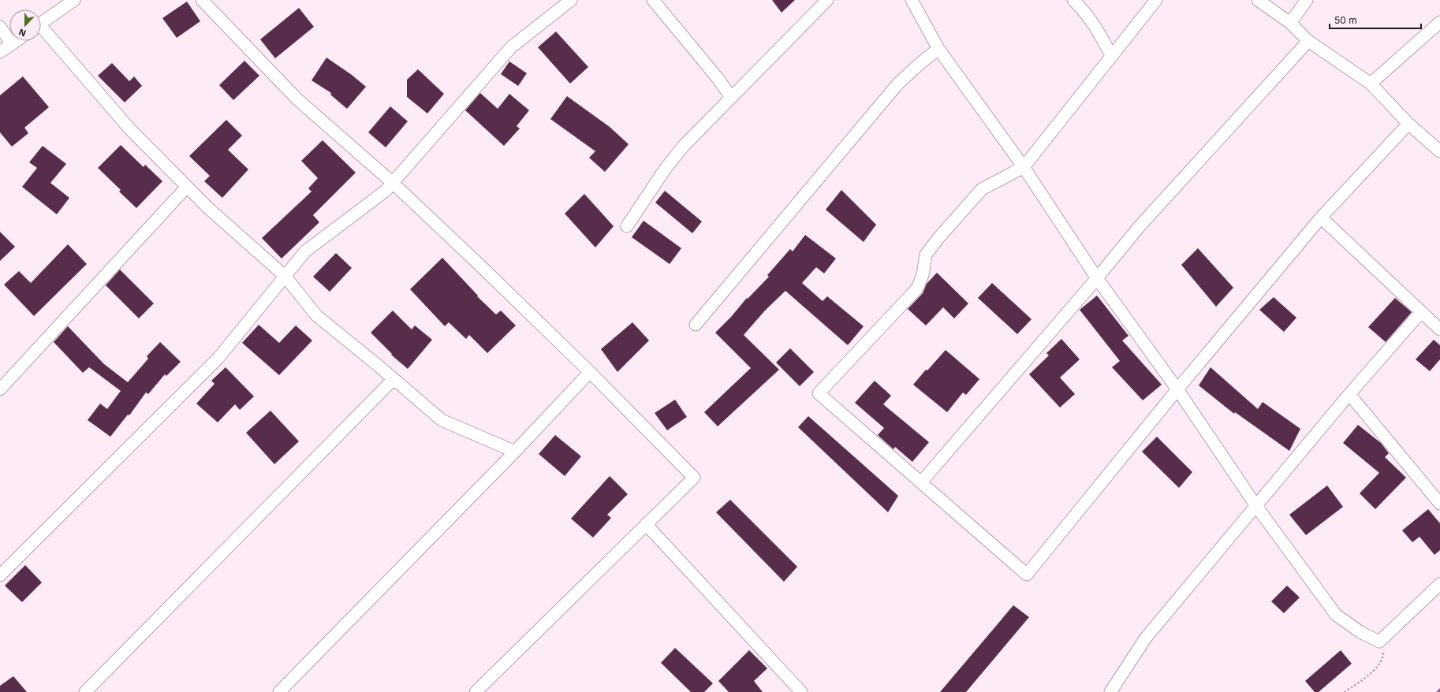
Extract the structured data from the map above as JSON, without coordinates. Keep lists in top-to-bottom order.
{
  "scale_bar": "50 m",
  "north": "bottom"
}
